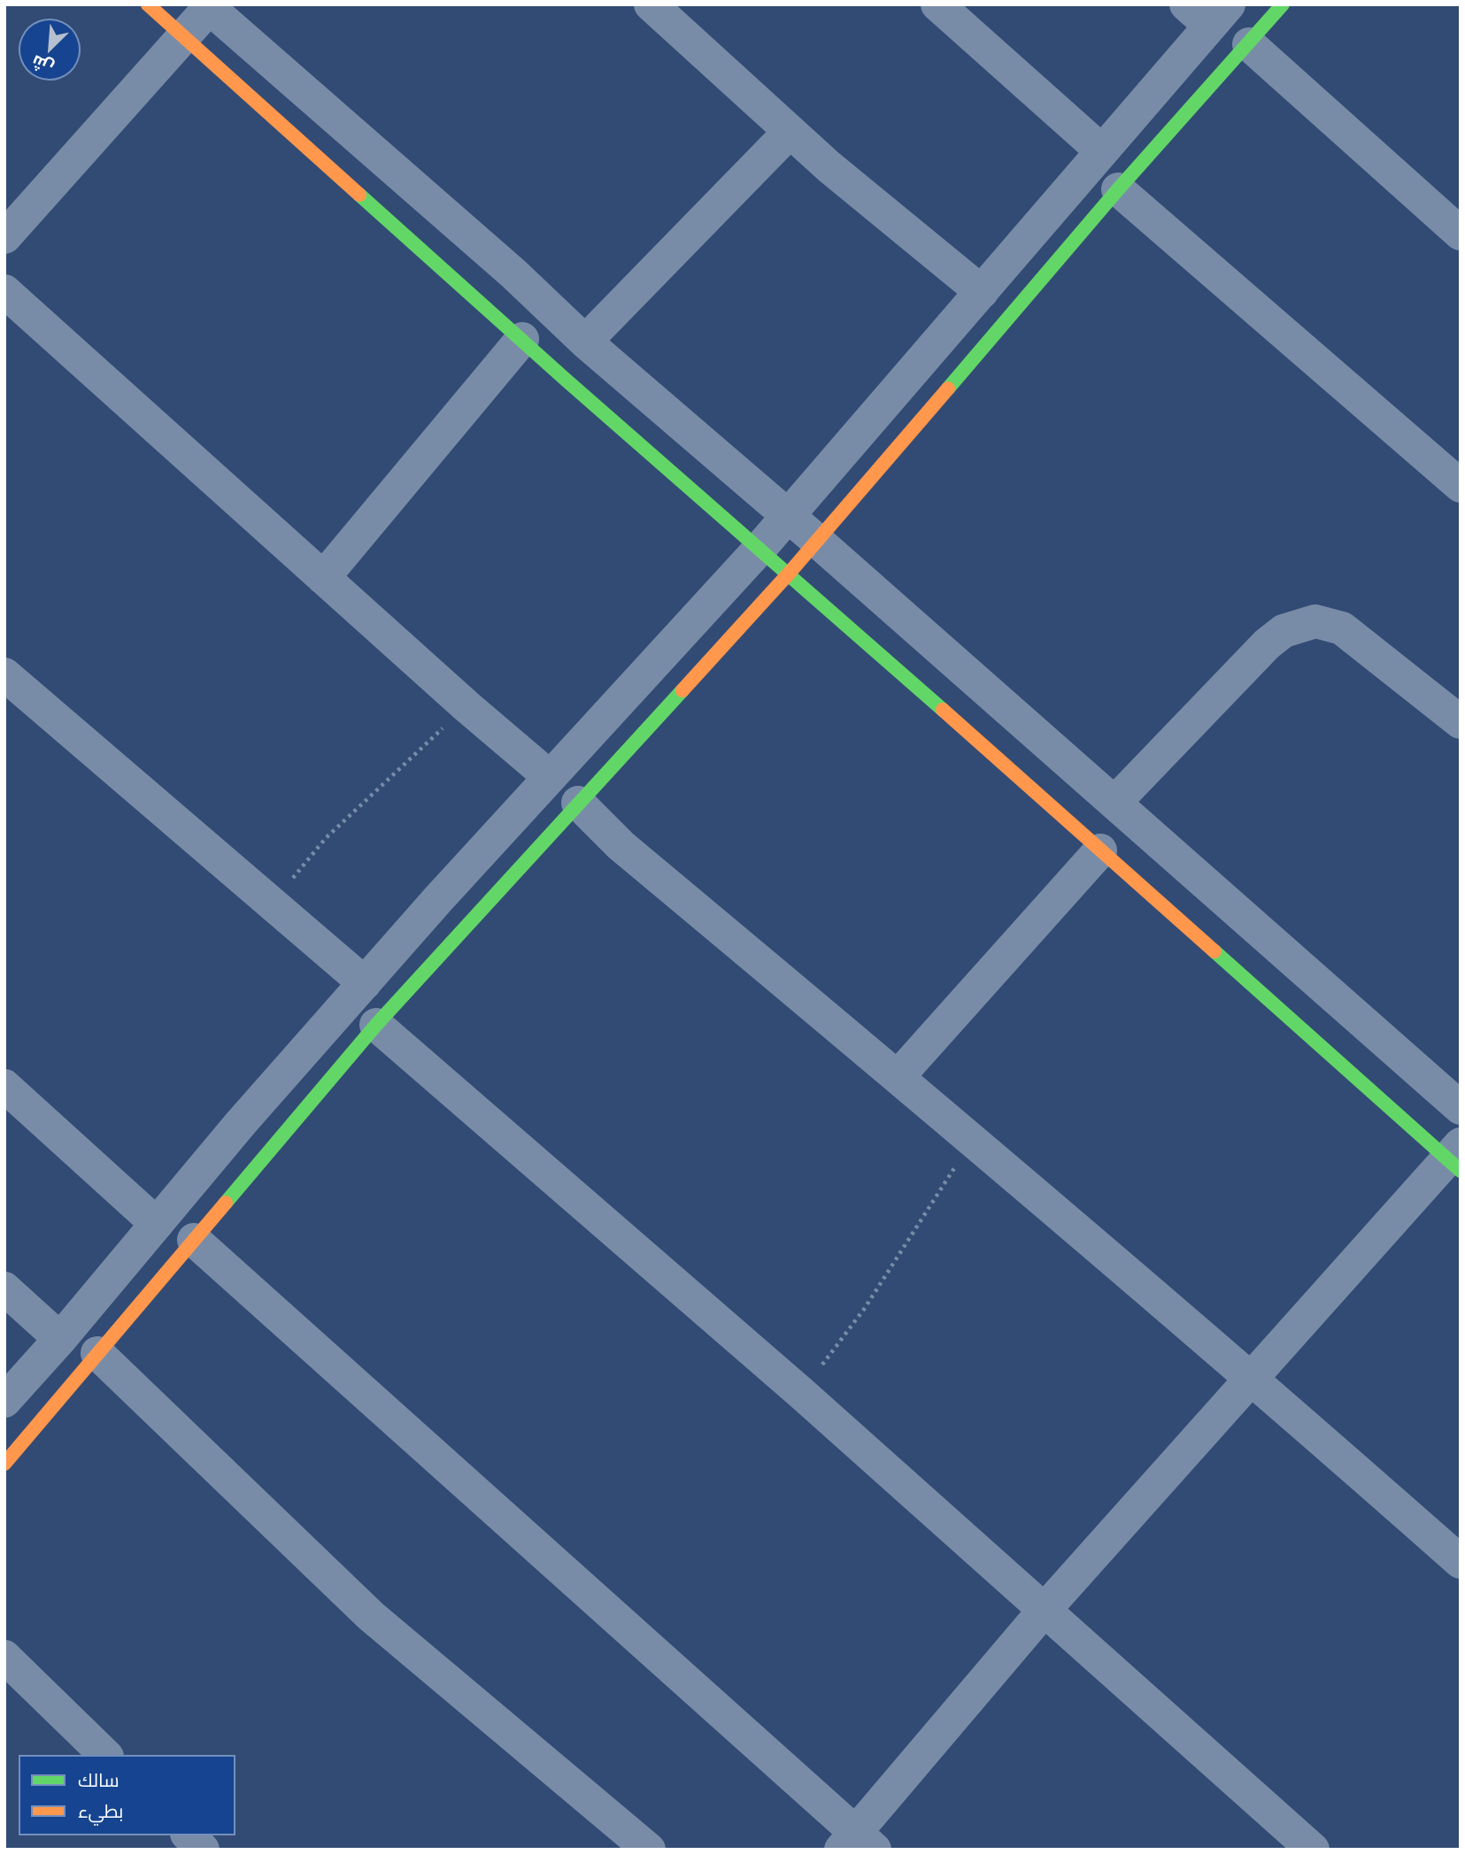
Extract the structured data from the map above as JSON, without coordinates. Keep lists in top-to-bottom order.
{
  "legend": ["سالك", "بطيء"],
  "north": "bottom left"
}
